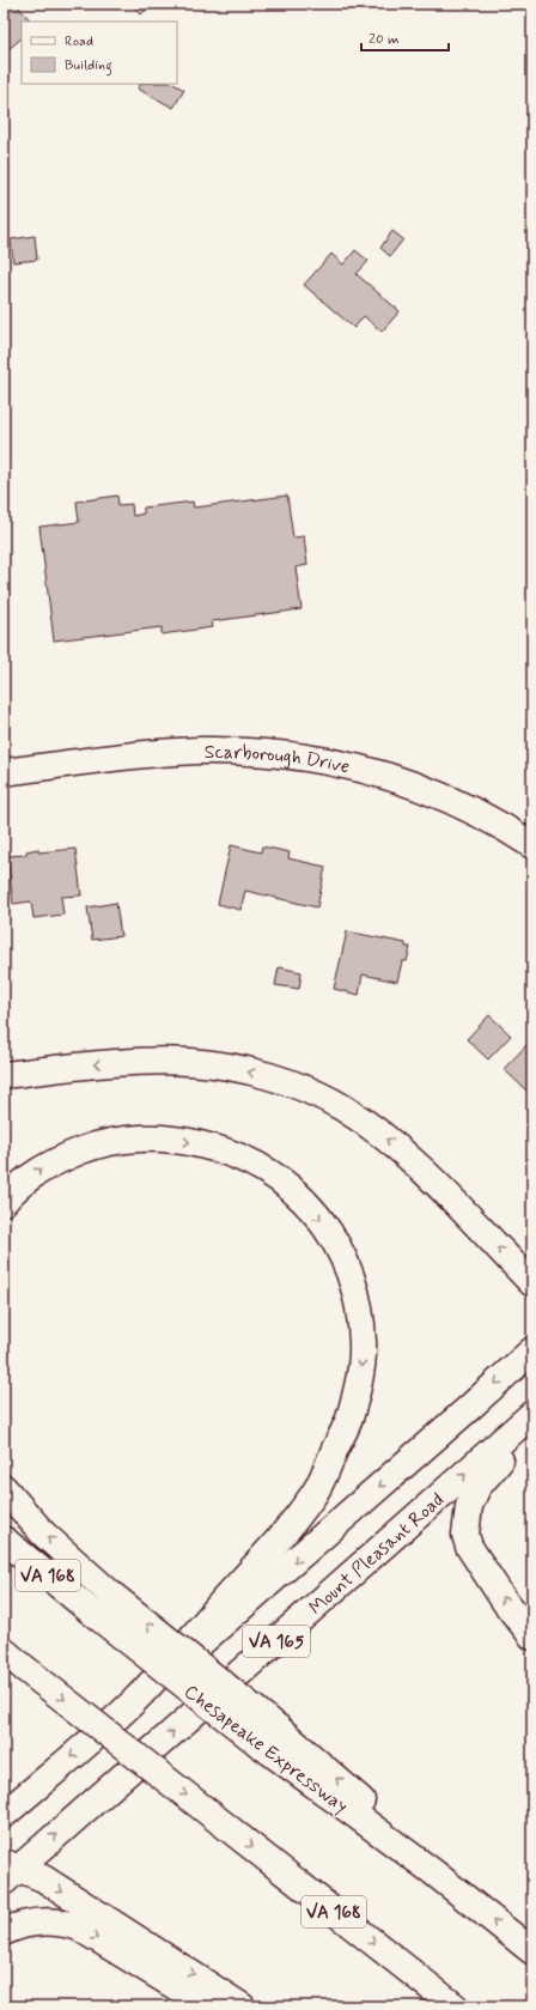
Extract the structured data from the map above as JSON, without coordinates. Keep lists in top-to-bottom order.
{
  "streets": {
    "main road": [
      "Scarborough Drive",
      "Mount Pleasant Road",
      "VA 168",
      "VA 165",
      "Chesapeake Expressway"
    ]
  },
  "legend": ["Road", "Building"],
  "scale_bar": "20 m"
}
